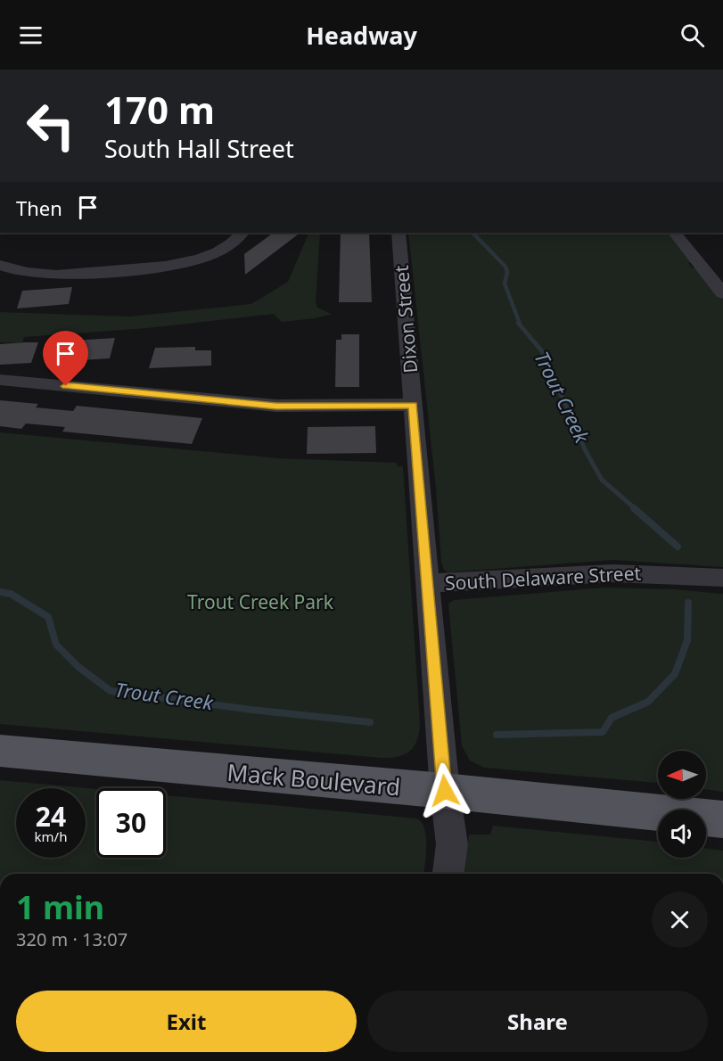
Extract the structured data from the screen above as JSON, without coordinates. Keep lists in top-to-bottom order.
{
  "streets": {
    "main road": ["Mack Boulevard"],
    "street": ["Dixon Street", "South Delaware Street"]
  },
  "crossings": [
    ["Dixon Street", "South Delaware Street"],
    ["Dixon Street", "Mack Boulevard"]
  ],
  "water": ["Trout Creek"],
  "parks": ["Trout Creek Park"],
  "north": "left",
  "page": {
    "header": "Headway",
    "turn": ["170 m", "South Hall Street"],
    "then": "Then",
    "speed": "24 km/h",
    "limit": "30",
    "heading": ["1 min", "320 m · 13:07"],
    "buttons": ["Exit", "Share"]
  }
}
